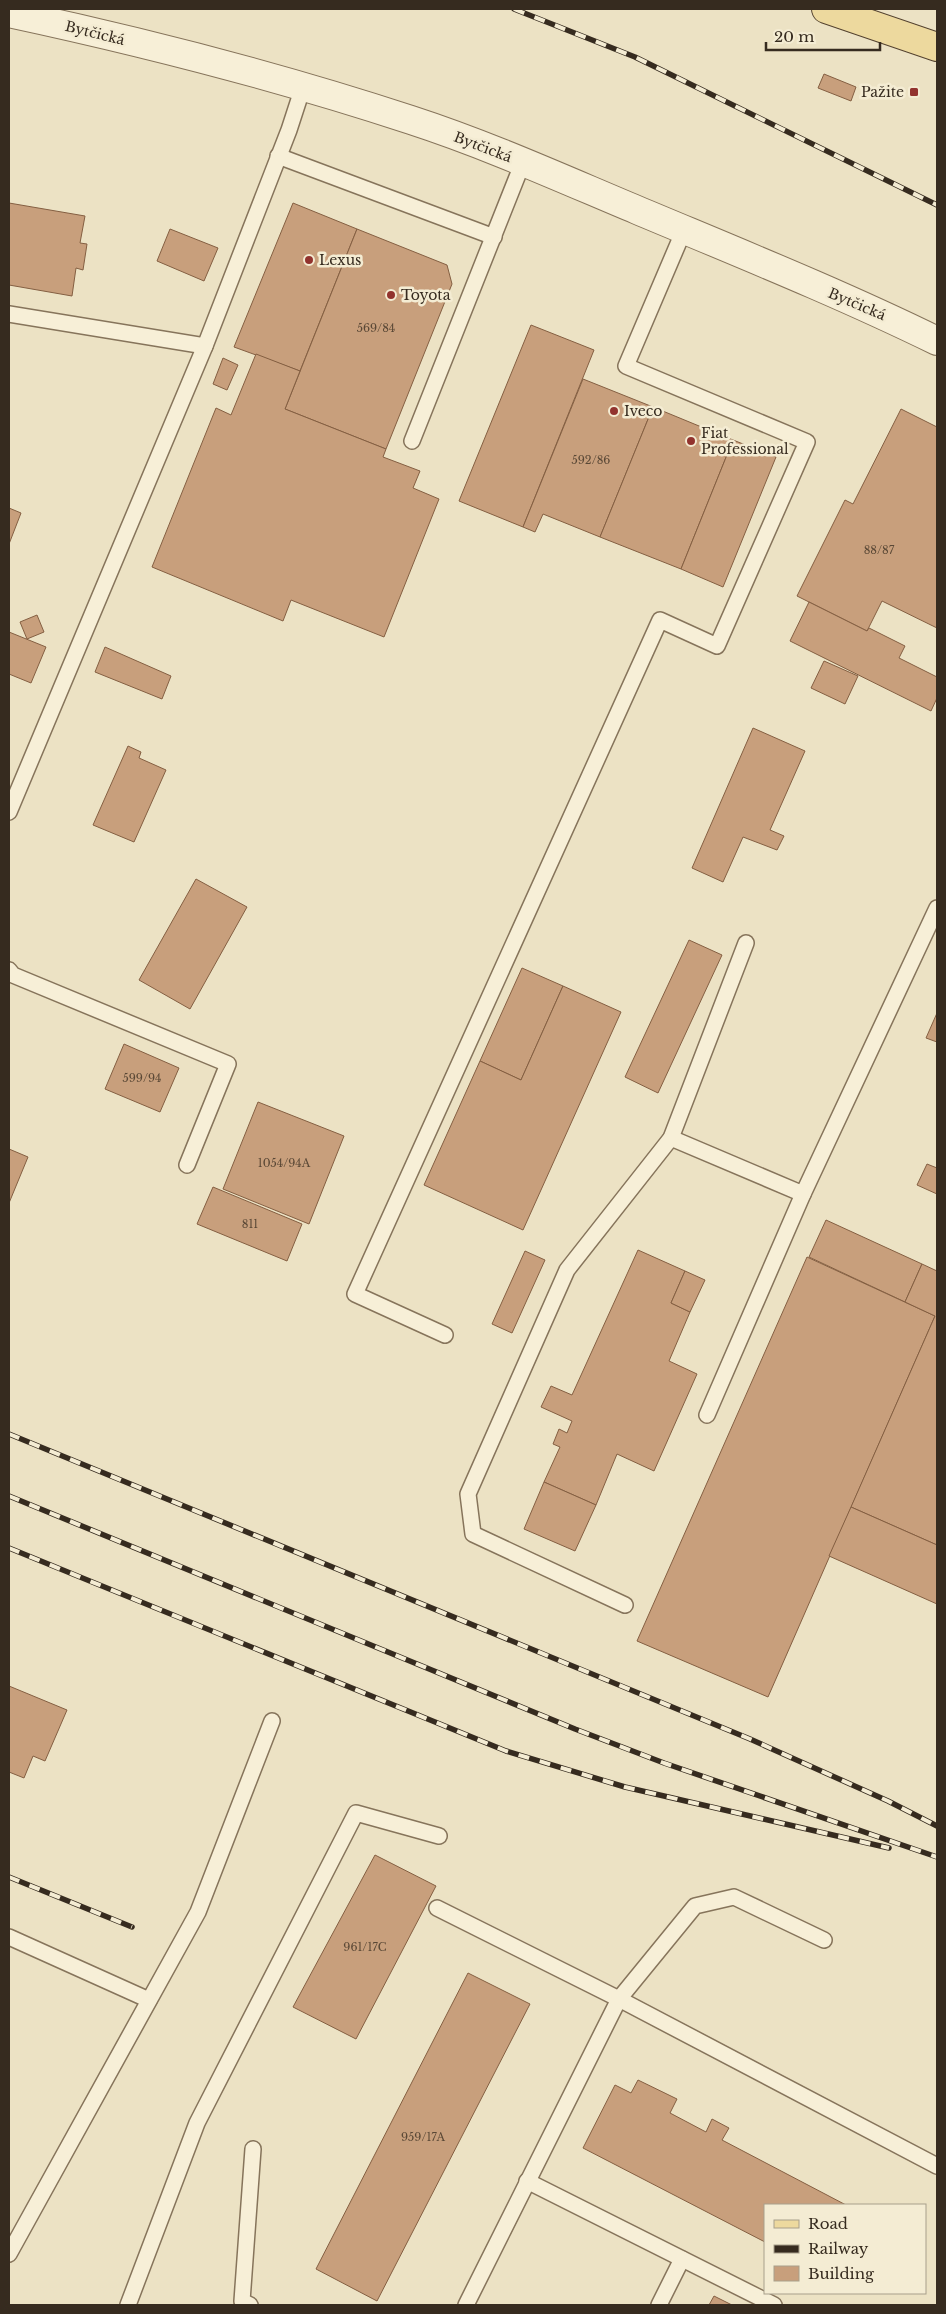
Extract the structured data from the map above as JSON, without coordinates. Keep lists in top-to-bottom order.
{
  "streets": {
    "street": ["Bytčická"]
  },
  "places": {
    "transit": ["Pažite"],
    "other": [
      "Lexus",
      "Toyota",
      "Iveco",
      "Fiat Professional"
    ]
  },
  "house_numbers": [
    "569/84",
    "592/86",
    "88/87",
    "599/94",
    "1054/94A",
    "811",
    "961/17C",
    "959/17A"
  ],
  "legend": ["Road", "Railway", "Building"],
  "scale_bar": "20 m"
}
